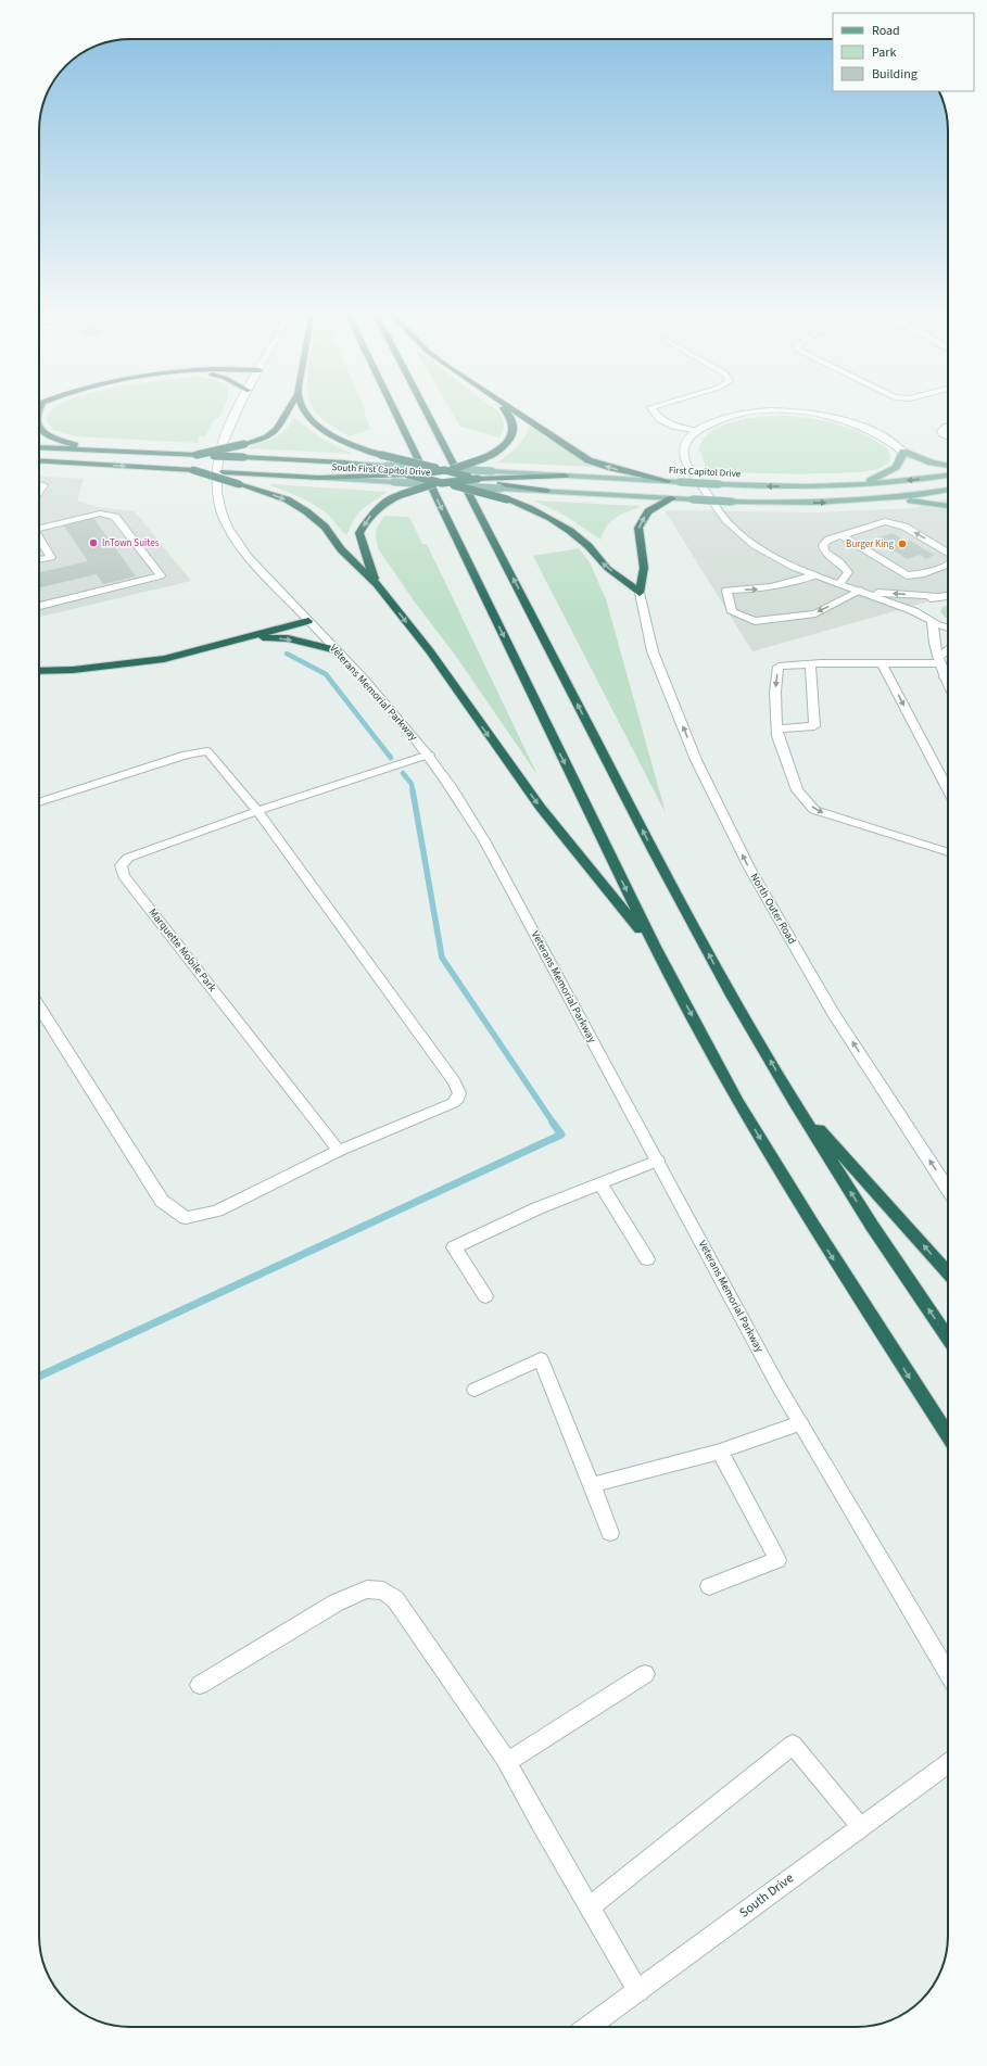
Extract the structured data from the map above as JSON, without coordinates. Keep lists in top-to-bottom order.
{
  "streets": {
    "highway": ["South First Capitol Drive"],
    "main road": ["First Capitol Drive"],
    "street": [
      "Veterans Memorial Parkway",
      "North Outer Road",
      "Marquette Mobile Park",
      "South Drive"
    ]
  },
  "crossings": [
    ["Veterans Memorial Parkway", "Marquette Mobile Park"]
  ],
  "one_way": ["North Outer Road"],
  "places": ["InTown Suites", "Burger King"],
  "legend": ["Road", "Park", "Building"]
}
